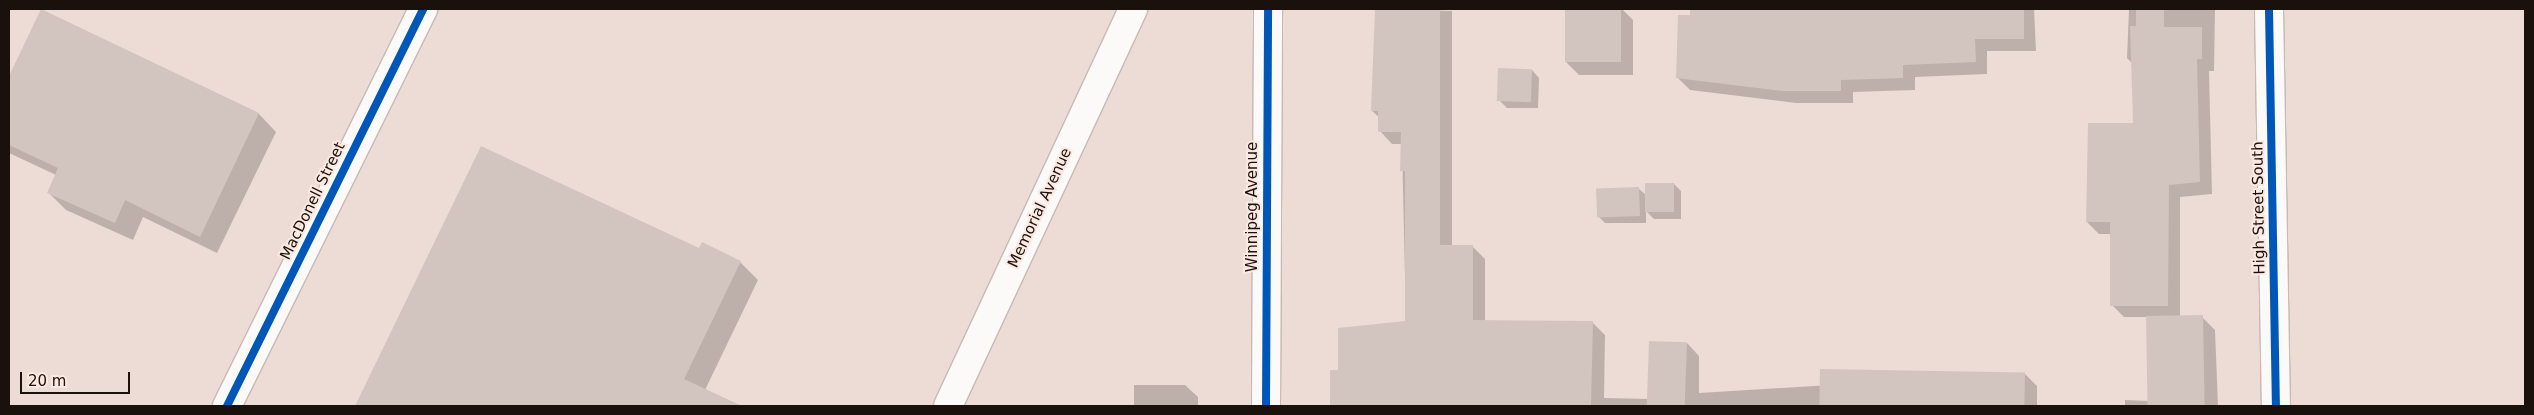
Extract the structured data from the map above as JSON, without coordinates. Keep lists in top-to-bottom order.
{
  "streets": {
    "street": [
      "MacDonell Street",
      "Winnipeg Avenue",
      "Memorial Avenue",
      "High Street South"
    ]
  },
  "scale_bar": "20 m"
}
